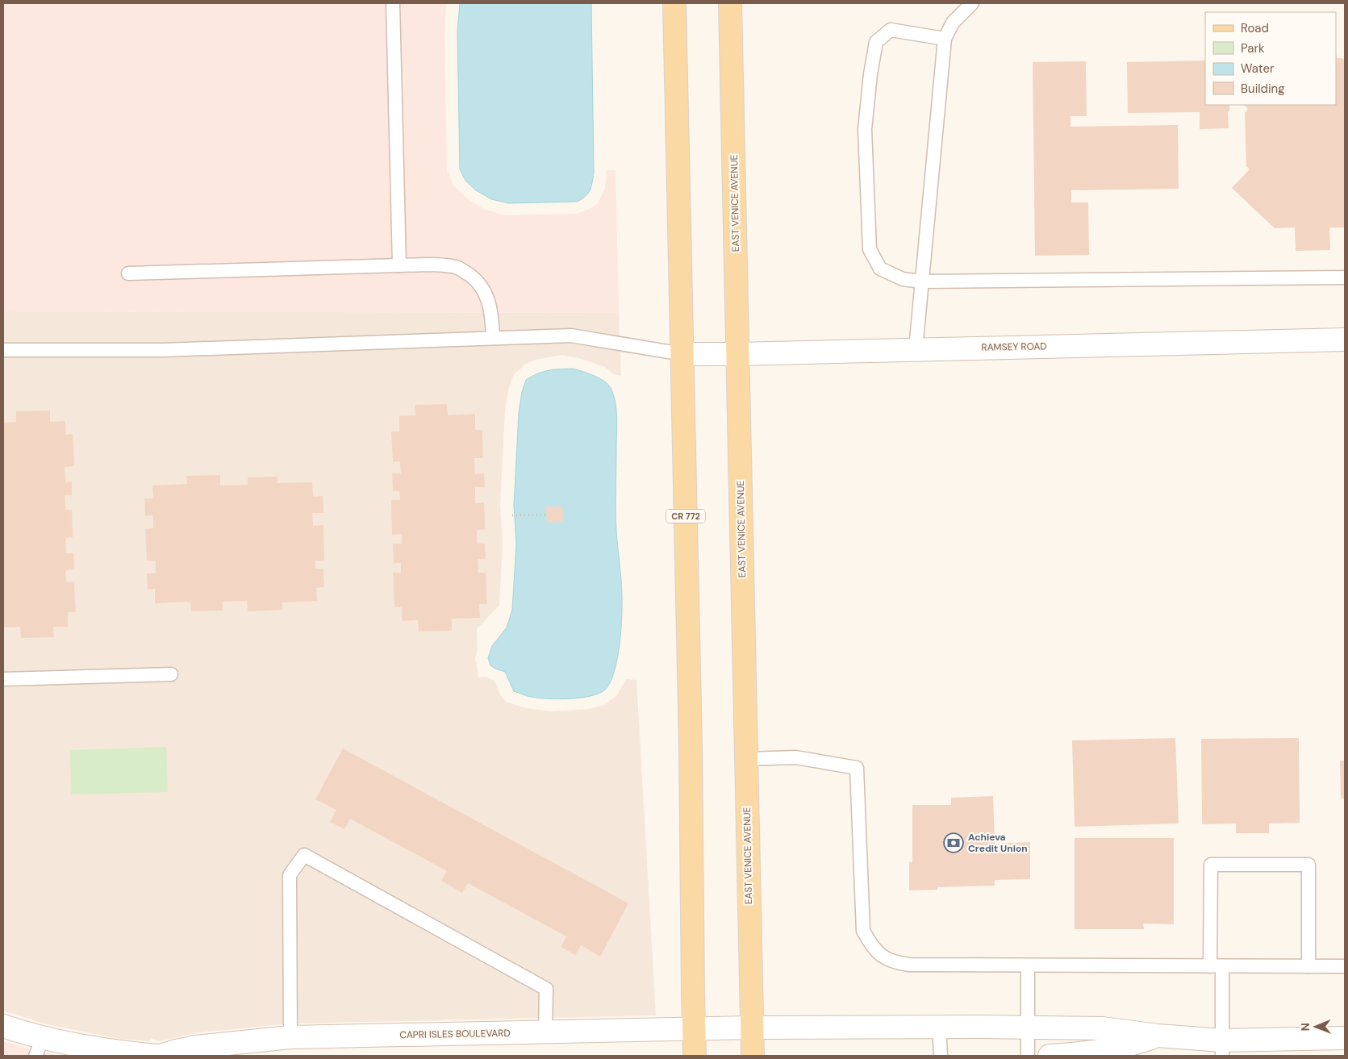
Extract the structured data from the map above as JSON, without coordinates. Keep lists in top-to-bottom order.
{
  "streets": {
    "main road": ["EAST VENICE AVENUE", "CR 772"],
    "street": ["RAMSEY ROAD", "CAPRI ISLES BOULEVARD"]
  },
  "crossings": [
    ["EAST VENICE AVENUE", "RAMSEY ROAD"],
    ["EAST VENICE AVENUE", "CAPRI ISLES BOULEVARD"],
    ["RAMSEY ROAD", "CR 772"],
    ["CR 772", "CAPRI ISLES BOULEVARD"]
  ],
  "places": {
    "bank": ["Achieva Credit Union"]
  },
  "legend": [
    "Road",
    "Park",
    "Water",
    "Building"
  ],
  "north": "left"
}
